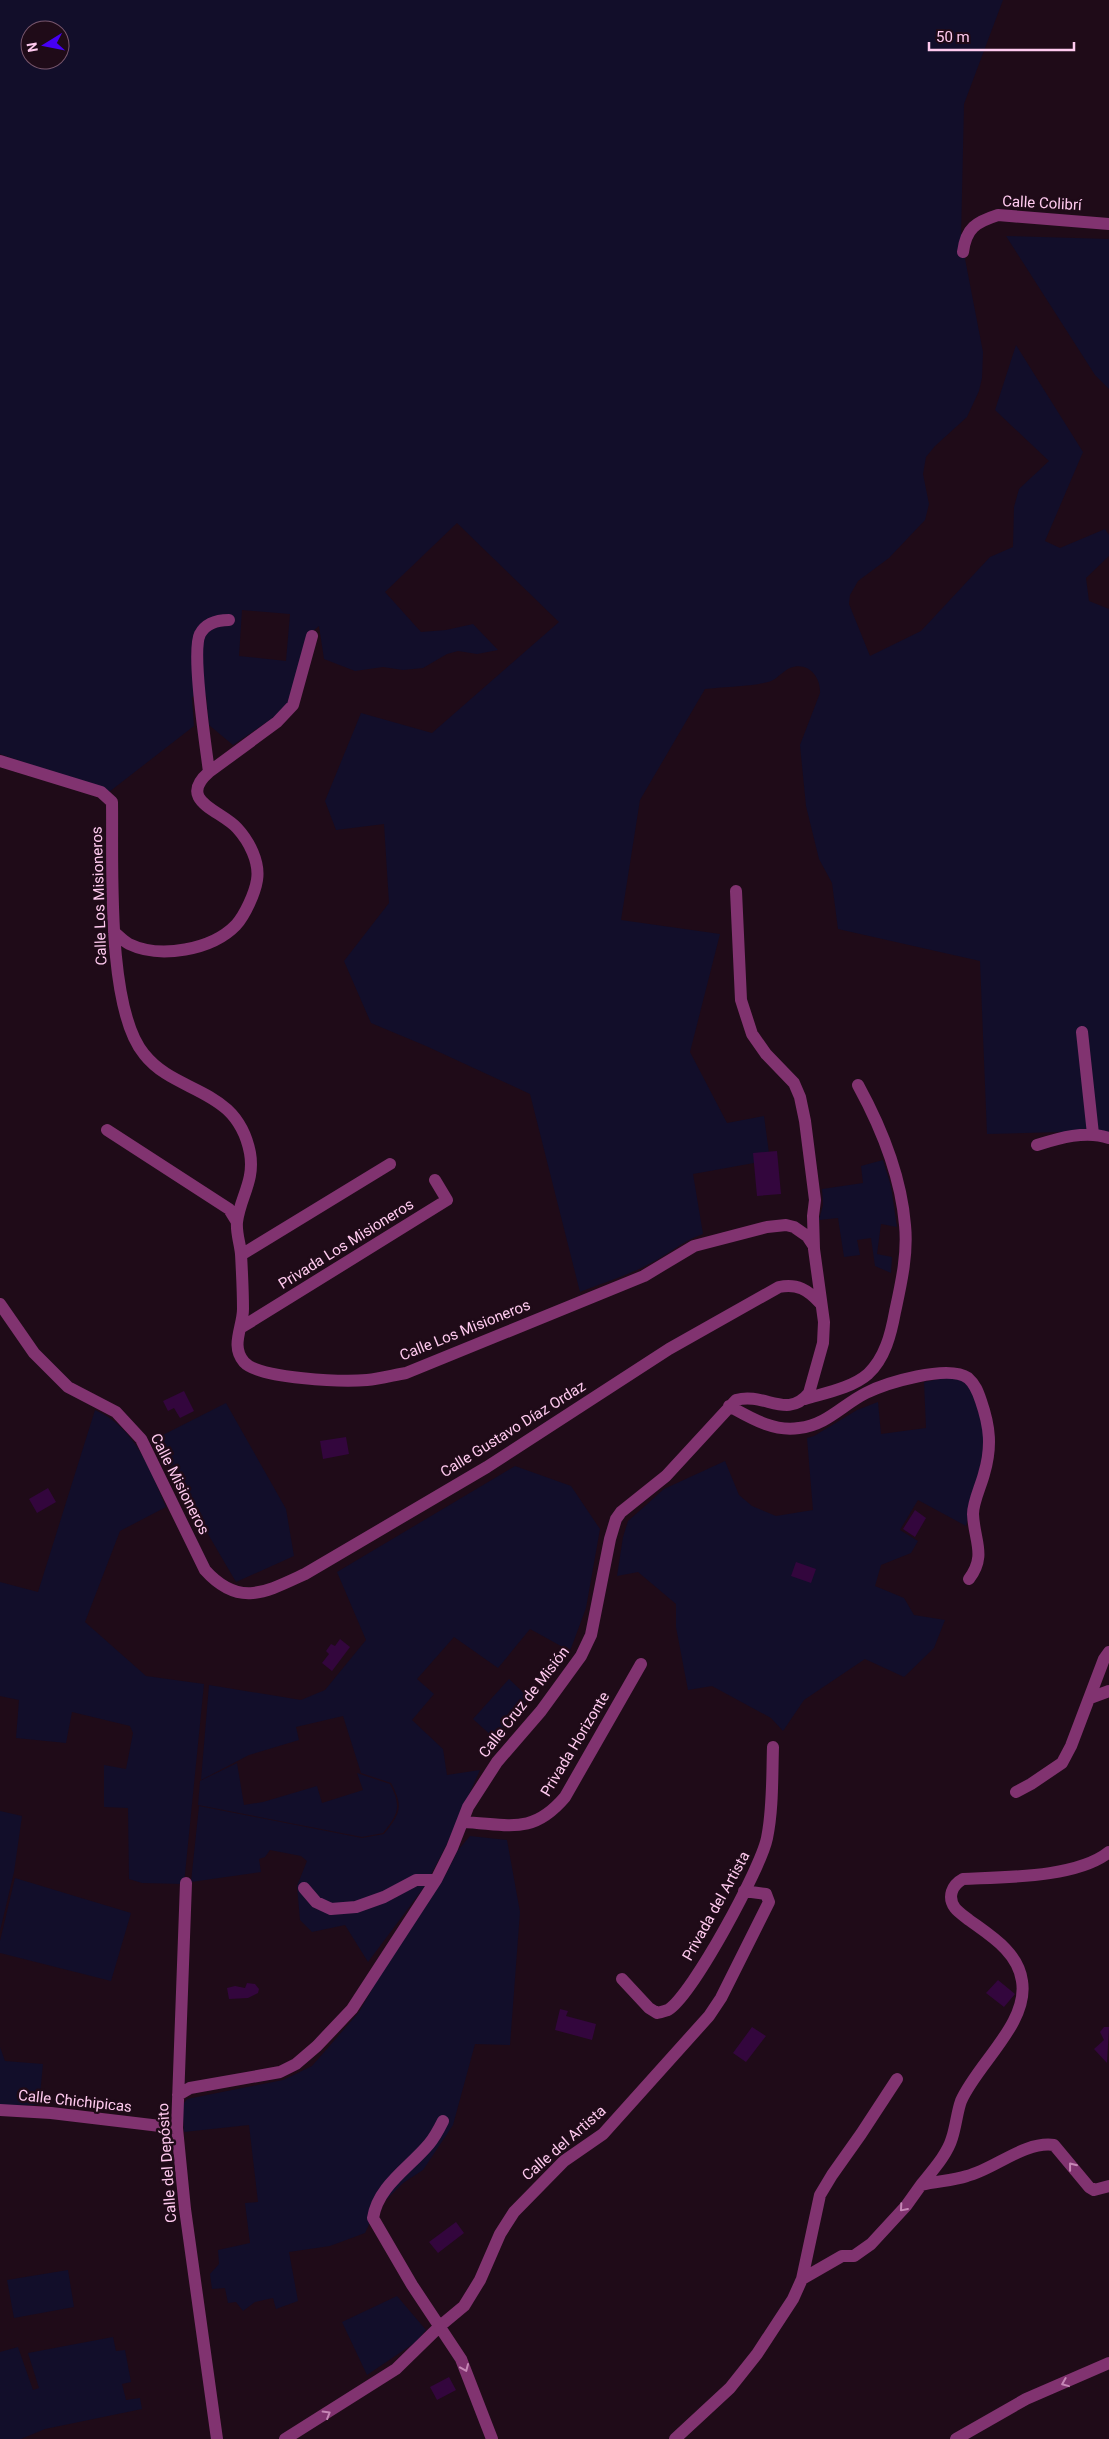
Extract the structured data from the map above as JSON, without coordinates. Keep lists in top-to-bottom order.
{
  "streets": {
    "street": [
      "Calle Colibrí",
      "Calle Los Misioneros",
      "Privada Los Misioneros",
      "Calle Gustavo Díaz Ordaz",
      "Calle Misioneros",
      "Calle Cruz de Misión",
      "Privada Horizonte",
      "Privada del Artista",
      "Calle Chichipicas",
      "Calle del Artista",
      "Calle del Depósito"
    ]
  },
  "crossings": [
    ["Calle Los Misioneros", "Privada Los Misioneros"],
    ["Calle Gustavo Díaz Ordaz", "Calle Misioneros"],
    ["Calle Cruz de Misión", "Privada Horizonte"],
    ["Calle Cruz de Misión", "Calle del Depósito"],
    ["Privada del Artista", "Calle del Artista"],
    ["Calle Chichipicas", "Calle del Depósito"]
  ],
  "scale_bar": "50 m",
  "north": "left"
}
